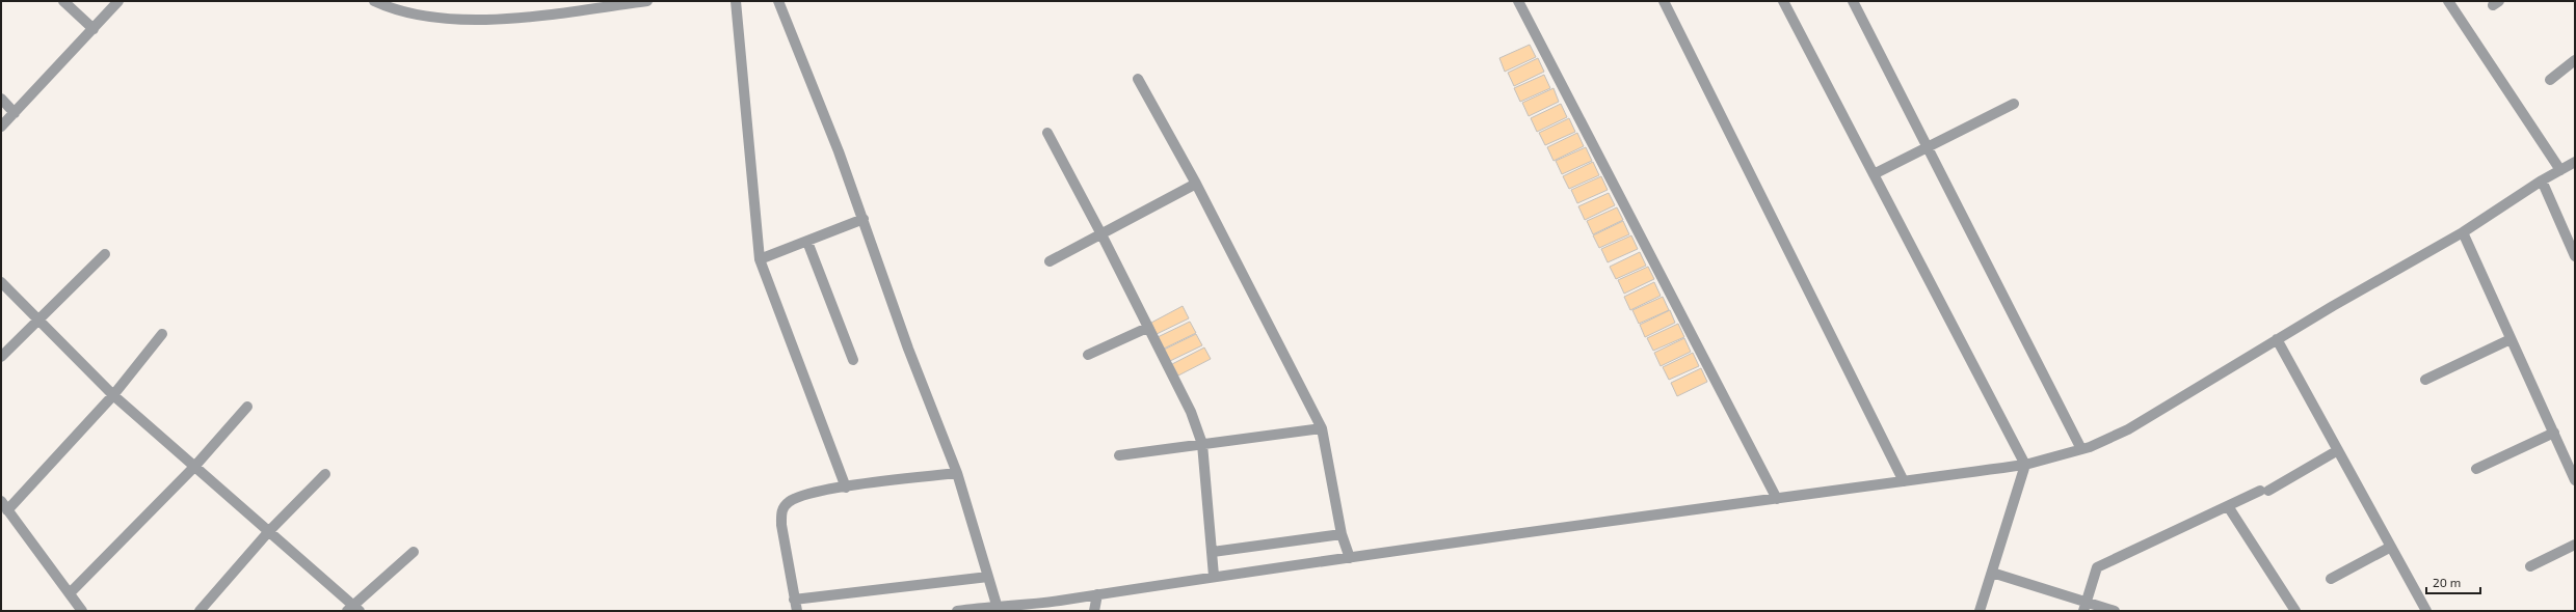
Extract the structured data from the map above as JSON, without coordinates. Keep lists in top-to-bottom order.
{
  "scale_bar": "20 m"
}
